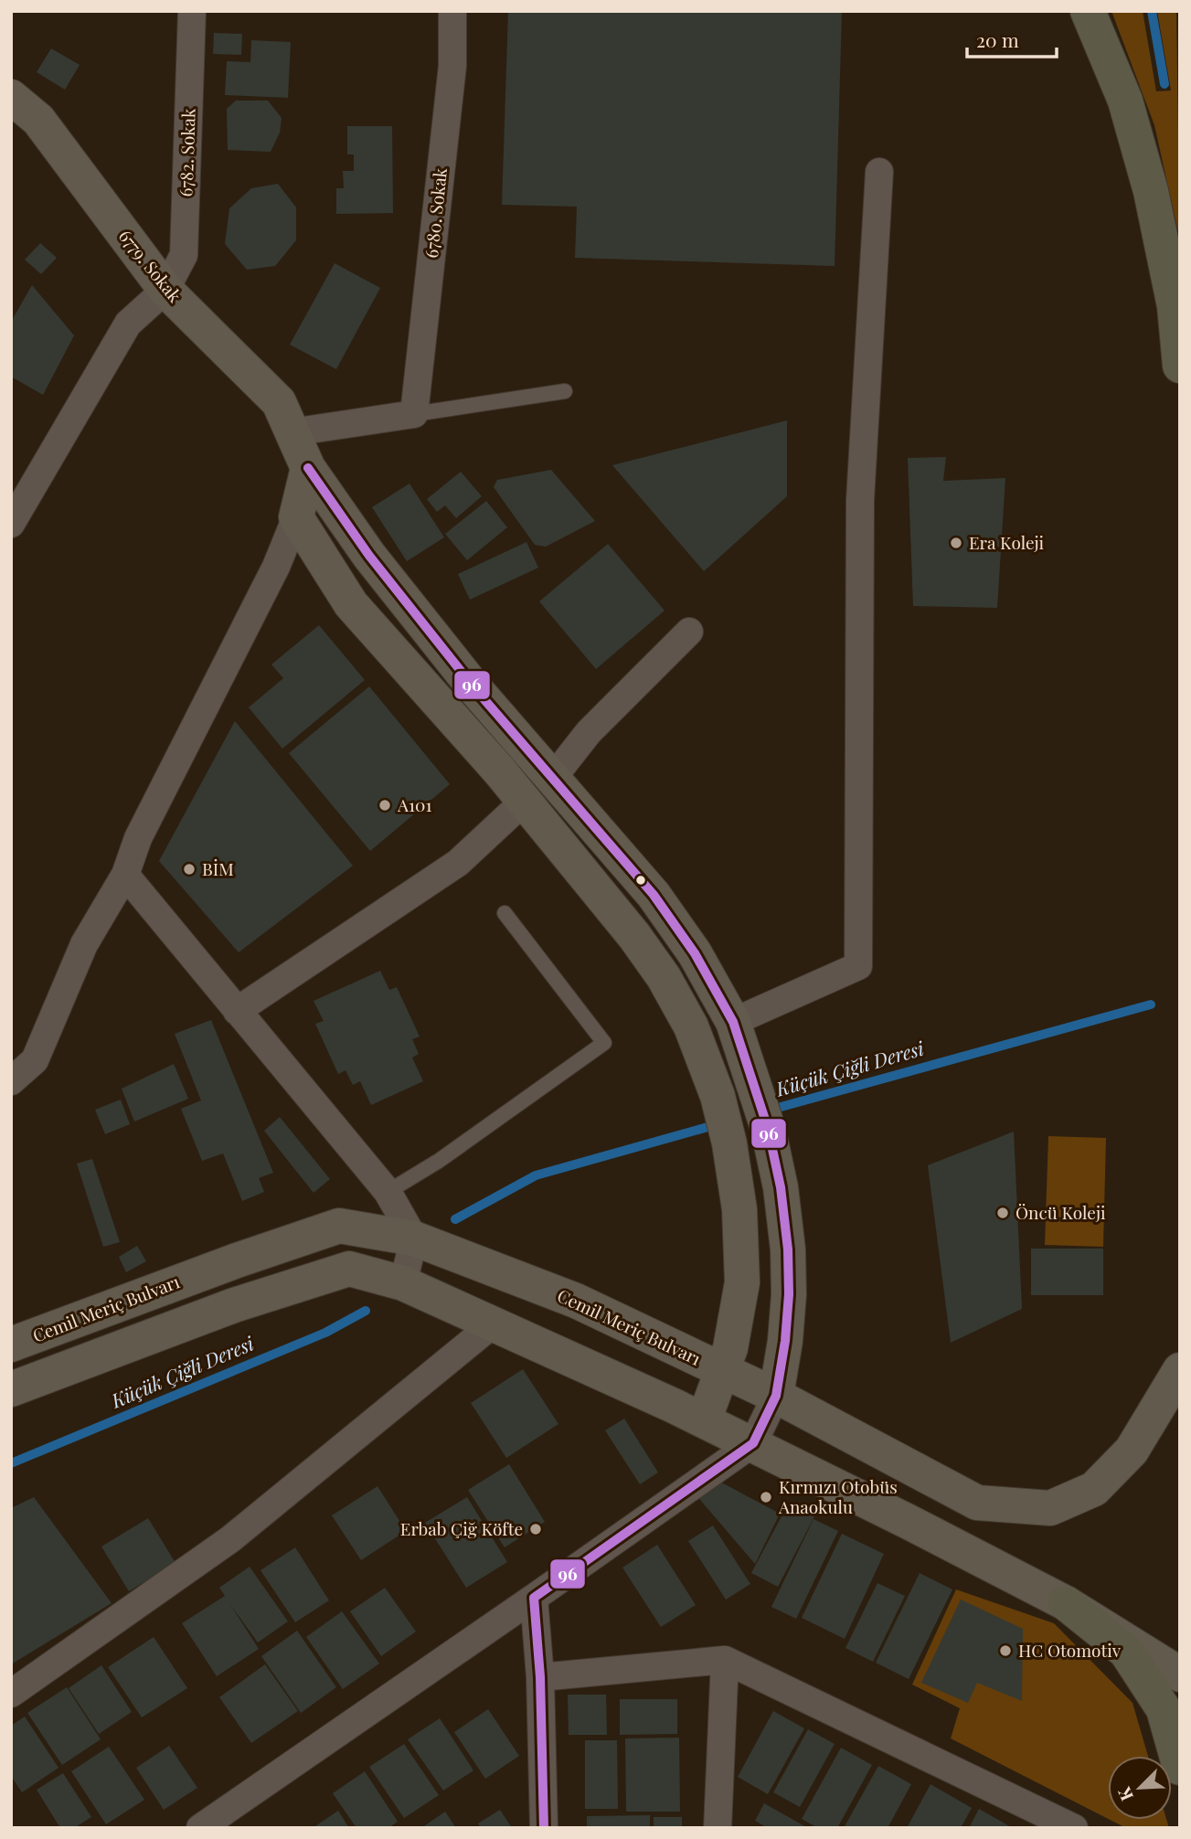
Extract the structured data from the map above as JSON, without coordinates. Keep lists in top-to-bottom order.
{
  "streets": {
    "street": [
      "6782. Sokak",
      "6780. Sokak",
      "6779. Sokak",
      "Cemil Meriç Bulvarı"
    ]
  },
  "crossings": [
    ["6782. Sokak", "6779. Sokak"],
    ["6779. Sokak", "Cemil Meriç Bulvarı"]
  ],
  "water": ["Küçük Çiğli Deresi"],
  "places": [
    "Era Koleji",
    "A101",
    "BİM",
    "Öncü Koleji",
    "Kırmızı Otobüs Anaokulu",
    "Erbab Çiğ Köfte",
    "HC Otomotiv"
  ],
  "lines": ["transit line 96"],
  "scale_bar": "20 m",
  "north": "bottom left"
}
